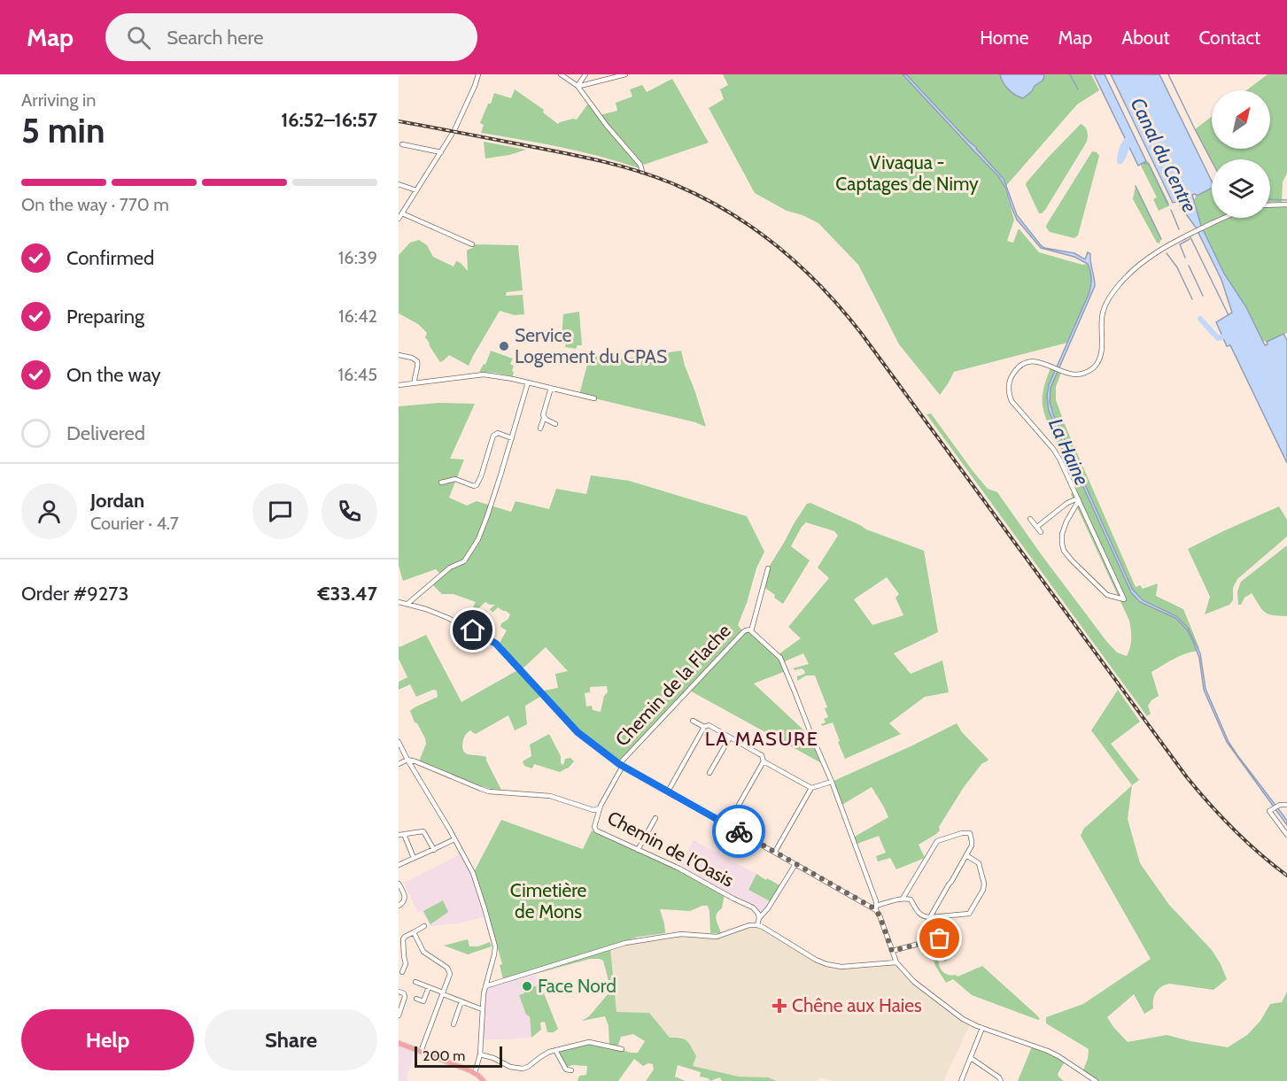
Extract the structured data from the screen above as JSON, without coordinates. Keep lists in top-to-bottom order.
{
  "streets": {
    "street": ["Chemin de la Flache", "Chemin de l'Oasis"]
  },
  "crossings": [
    ["Chemin de la Flache", "Chemin de l'Oasis"]
  ],
  "districts": ["LA MASURE"],
  "water": ["Canal du Centre", "La Haine"],
  "parks": ["Vivaqua - Captages de Nimy", "Cimetière de Mons"],
  "places": {
    "other": ["Service Logement du CPAS", "Face Nord"],
    "health": ["Chêne aux Haies"]
  },
  "scale_bar": "200 m",
  "north": "top right",
  "page": {
    "header": "Map",
    "search": "Search here",
    "nav": [
      "Home",
      "Map",
      "About",
      "Contact"
    ],
    "heading": ["5 min", "Arriving in", "16:52–16:57"],
    "panel": [
      "Jordan",
      "Courier · 4.7",
      "Order #9273",
      "€33.47"
    ],
    "bar": "On the way · 770 m",
    "list": [
      ["Confirmed", "16:39"],
      ["Preparing", "16:42"],
      ["On the way", "16:45"],
      "Delivered"
    ],
    "buttons": ["Help", "Share"],
    "scale": "200 m"
  }
}
